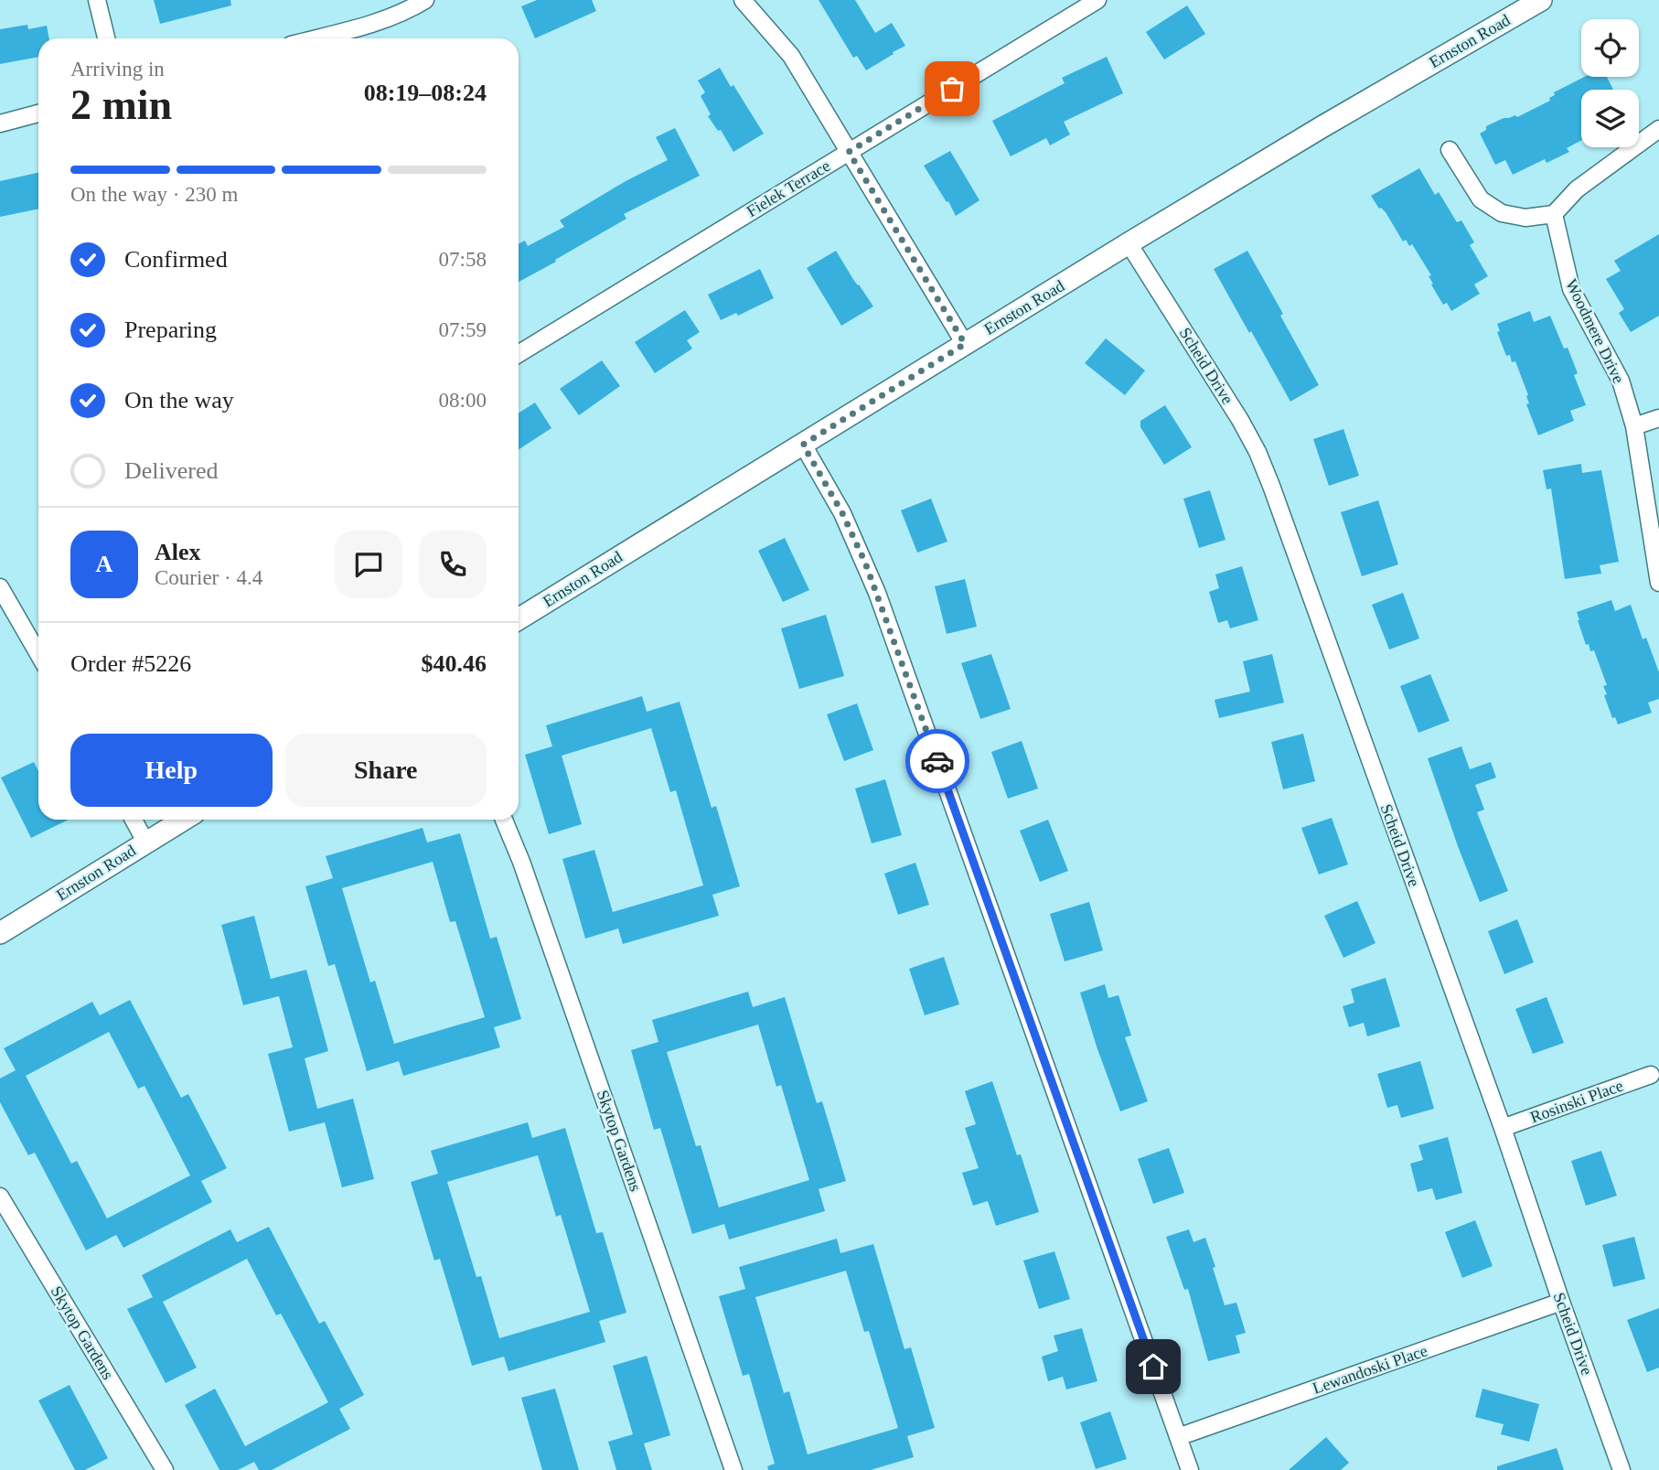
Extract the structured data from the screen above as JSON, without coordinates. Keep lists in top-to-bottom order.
{
  "streets": {
    "street": [
      "Ernston Road",
      "Fielek Terrace",
      "Woodmere Drive",
      "Scheid Drive",
      "Rosinski Place",
      "Skytop Gardens",
      "Lewandoski Place"
    ]
  },
  "crossings": [
    ["Ernston Road", "Scheid Drive"],
    ["Scheid Drive", "Rosinski Place"],
    ["Scheid Drive", "Lewandoski Place"]
  ],
  "page": {
    "heading": ["2 min", "Arriving in", "08:19–08:24"],
    "panel": [
      "Alex",
      "Courier · 4.4",
      "Order #5226",
      "$40.46"
    ],
    "bar": "On the way · 230 m",
    "list": [
      ["Confirmed", "07:58"],
      ["Preparing", "07:59"],
      ["On the way", "08:00"],
      "Delivered"
    ],
    "round": "A",
    "buttons": ["Help", "Share"]
  }
}
